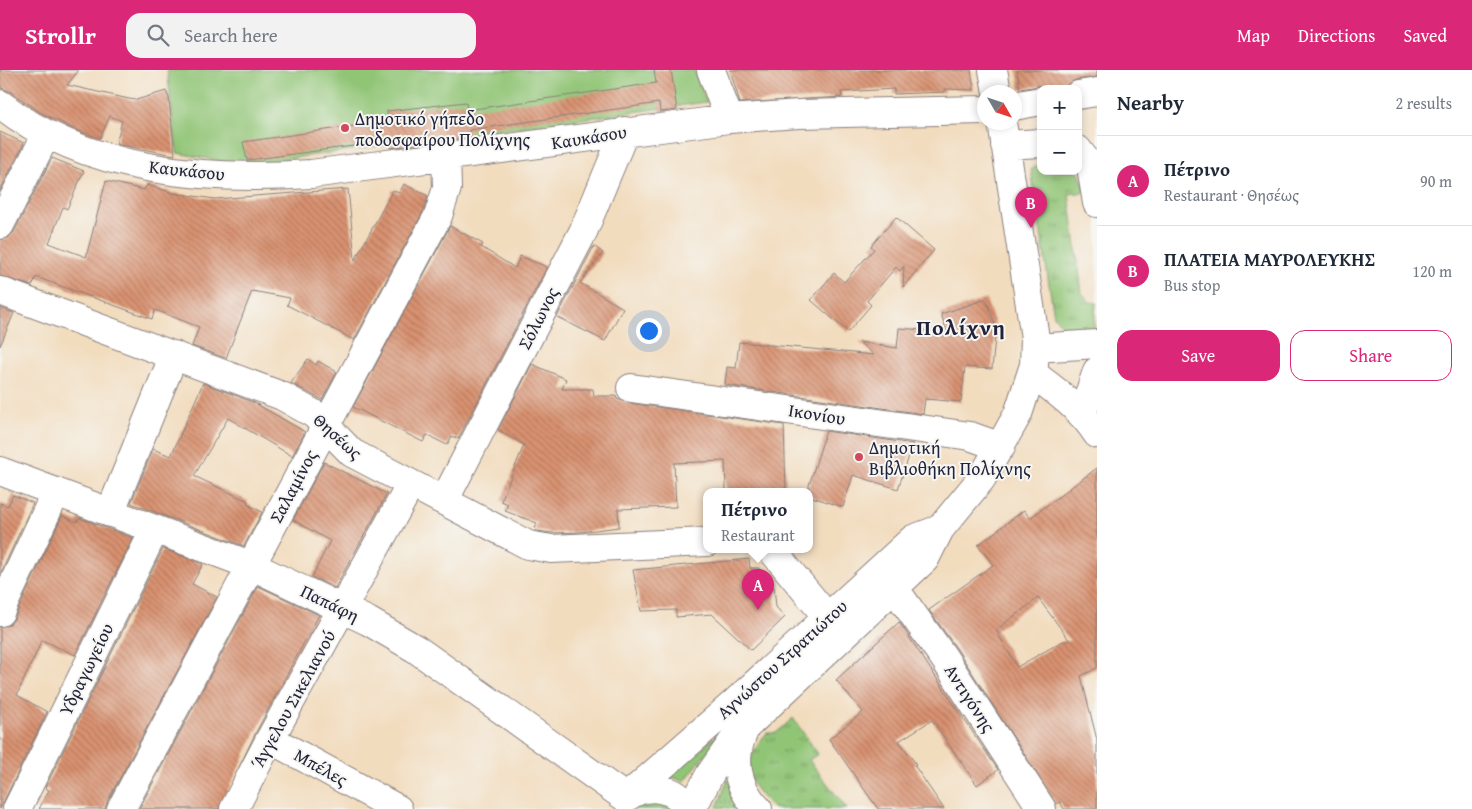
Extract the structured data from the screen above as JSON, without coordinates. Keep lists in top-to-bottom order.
{
  "streets": {
    "street": [
      "Καυκάσου",
      "Σόλωνος",
      "Ικονίου",
      "Θησέως",
      "Σαλαμίνος",
      "Παπάφη",
      "Αγνώστου Στρατιώτου",
      "Υδραγωγείου",
      "Αντιγόνης",
      "Άγγελου Σικελιανού",
      "Μπέλες"
    ]
  },
  "crossings": [
    ["Καυκάσου", "Σόλωνος"],
    ["Καυκάσου", "Σαλαμίνος"],
    ["Σόλωνος", "Θησέως"],
    ["Ικονίου", "Αγνώστου Στρατιώτου"],
    ["Θησέως", "Σαλαμίνος"],
    ["Θησέως", "Άγγελου Σικελιανού"],
    ["Σαλαμίνος", "Παπάφη"],
    ["Παπάφη", "Αγνώστου Στρατιώτου"],
    ["Παπάφη", "Υδραγωγείου"],
    ["Παπάφη", "Άγγελου Σικελιανού"],
    ["Αγνώστου Στρατιώτου", "Αντιγόνης"],
    ["Άγγελου Σικελιανού", "Μπέλες"]
  ],
  "districts": ["Πολίχνη"],
  "places": ["Δημοτικό γήπεδο ποδοσφαίρου Πολίχνης", "Δημοτική Βιβλιοθήκη Πολίχνης"],
  "north": "bottom right",
  "page": {
    "header": "Strollr",
    "search": "Search here",
    "nav": ["Map", "Directions", "Saved"],
    "heading": ["Nearby", "2 results"],
    "map_buttons": ["+", "−"],
    "list": [
      {
        "mark": "A",
        "name": "Πέτρινο",
        "note": "Restaurant · Θησέως",
        "value": "90 m"
      },
      {
        "mark": "B",
        "name": "ΠΛΑΤΕΙΑ ΜΑΥΡΟΛΕΥΚΗΣ",
        "note": "Bus stop",
        "value": "120 m"
      }
    ],
    "pins": ["B", "A"],
    "buttons": ["Save", "Share"],
    "popup": ["Πέτρινο", "Restaurant"]
  }
}
